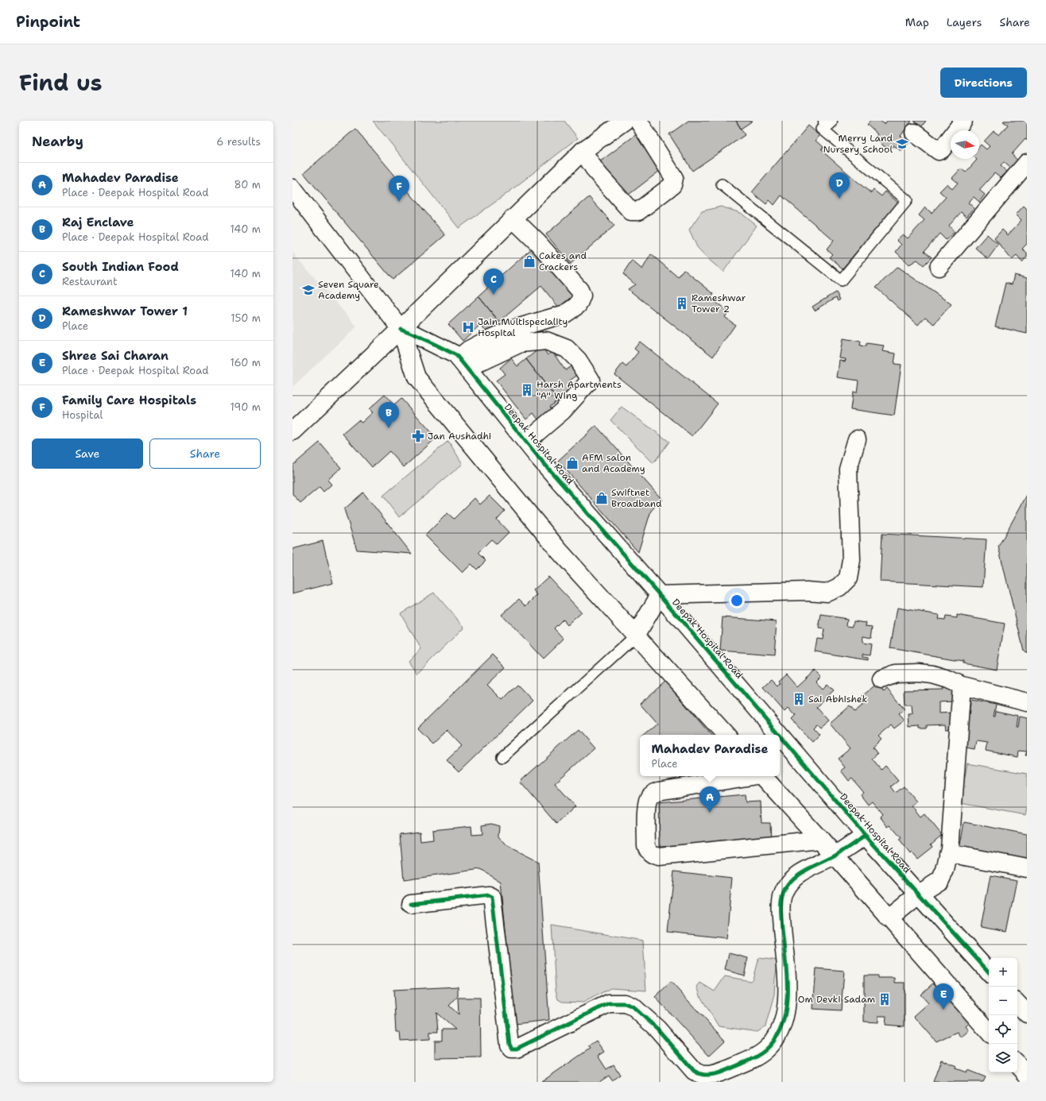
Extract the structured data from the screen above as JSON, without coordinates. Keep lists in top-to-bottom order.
{
  "streets": {
    "street": ["Deepak Hospital Road"]
  },
  "places": {
    "school or university": ["Merry Land Nursery School", "Seven Square Academy"],
    "shop": ["Cakes and Crackers", "AFM salon and Academy", "Swiftnet Broadband"],
    "building": [
      "Rameshwar Tower 2",
      "Harsh Apartments \"A\" Wing",
      "Sai Abhishek",
      "Om Devki Sadam"
    ],
    "hospital": ["Jain Multispeciality Hospital"],
    "pharmacy": ["Jan Aushadhi"]
  },
  "north": "right",
  "page": {
    "header": "Pinpoint",
    "nav": ["Map", "Layers", "Share"],
    "title": "Find us",
    "buttons": [
      "Directions",
      ["Save", "Share"]
    ],
    "heading": ["Nearby", "6 results"],
    "list": [
      {
        "mark": "A",
        "name": "Mahadev Paradise",
        "note": "Place · Deepak Hospital Road",
        "value": "80 m"
      },
      {
        "mark": "B",
        "name": "Raj Enclave",
        "note": "Place · Deepak Hospital Road",
        "value": "140 m"
      },
      {
        "mark": "C",
        "name": "South Indian Food",
        "note": "Restaurant",
        "value": "140 m"
      },
      {
        "mark": "D",
        "name": "Rameshwar Tower 1",
        "note": "Place",
        "value": "150 m"
      },
      {
        "mark": "E",
        "name": "Shree Sai Charan",
        "note": "Place · Deepak Hospital Road",
        "value": "160 m"
      },
      {
        "mark": "F",
        "name": "Family Care Hospitals",
        "note": "Hospital",
        "value": "190 m"
      }
    ],
    "pins": [
      "D",
      "F",
      "C",
      "B",
      "A",
      "E"
    ],
    "popup": ["Mahadev Paradise", "Place"],
    "map_buttons": ["+", "−"]
  }
}
